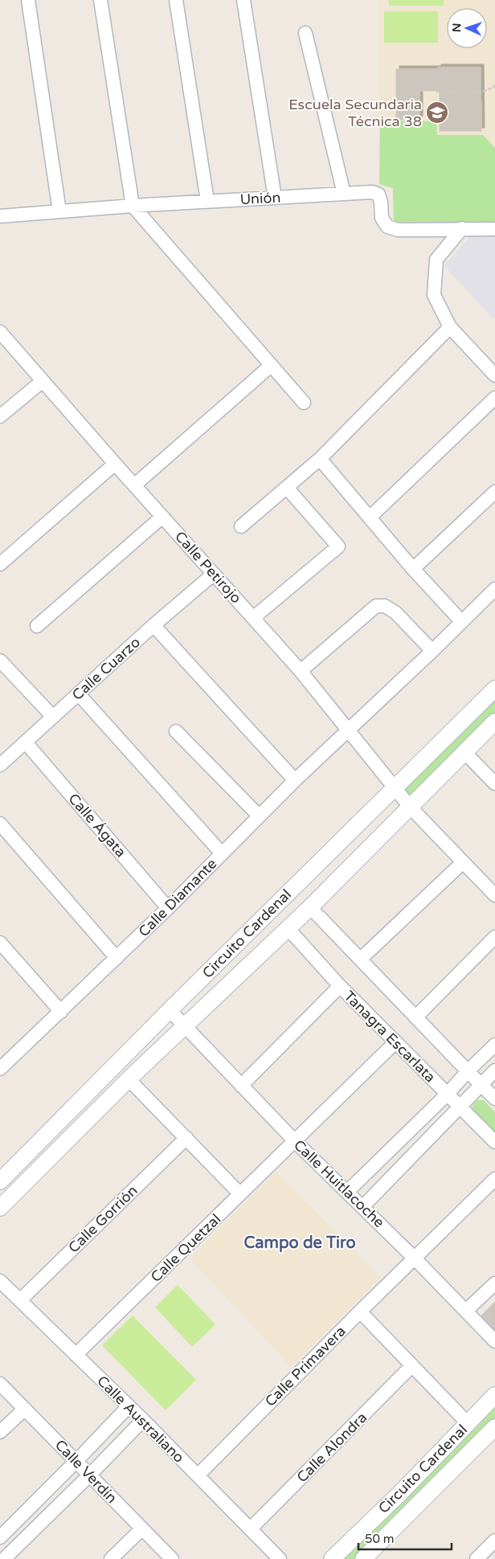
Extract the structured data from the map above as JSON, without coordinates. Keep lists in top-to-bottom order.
{
  "streets": {
    "street": [
      "Unión",
      "Calle Petirojo",
      "Calle Cuarzo",
      "Calle Ágata",
      "Calle Diamante",
      "Circuito Cardenal",
      "Tanagra Escarlata",
      "Calle Huitlacoche",
      "Calle Gorrión",
      "Calle Quetzal",
      "Calle Primavera",
      "Calle Australiano",
      "Calle Alondra",
      "Calle Verdín"
    ]
  },
  "crossings": [
    ["Calle Petirojo", "Calle Cuarzo"],
    ["Calle Petirojo", "Calle Diamante"],
    ["Calle Petirojo", "Circuito Cardenal"],
    ["Calle Cuarzo", "Calle Ágata"],
    ["Calle Ágata", "Calle Diamante"],
    ["Circuito Cardenal", "Tanagra Escarlata"],
    ["Circuito Cardenal", "Calle Huitlacoche"],
    ["Tanagra Escarlata", "Calle Quetzal"],
    ["Calle Huitlacoche", "Calle Quetzal"],
    ["Calle Huitlacoche", "Calle Primavera"],
    ["Calle Gorrión", "Calle Australiano"],
    ["Calle Quetzal", "Calle Australiano"],
    ["Calle Primavera", "Calle Australiano"],
    ["Calle Australiano", "Calle Alondra"]
  ],
  "districts": ["Campo de Tiro"],
  "places": {
    "school or university": ["Escuela Secundaria Técnica 38"]
  },
  "scale_bar": "50 m",
  "north": "left"
}
